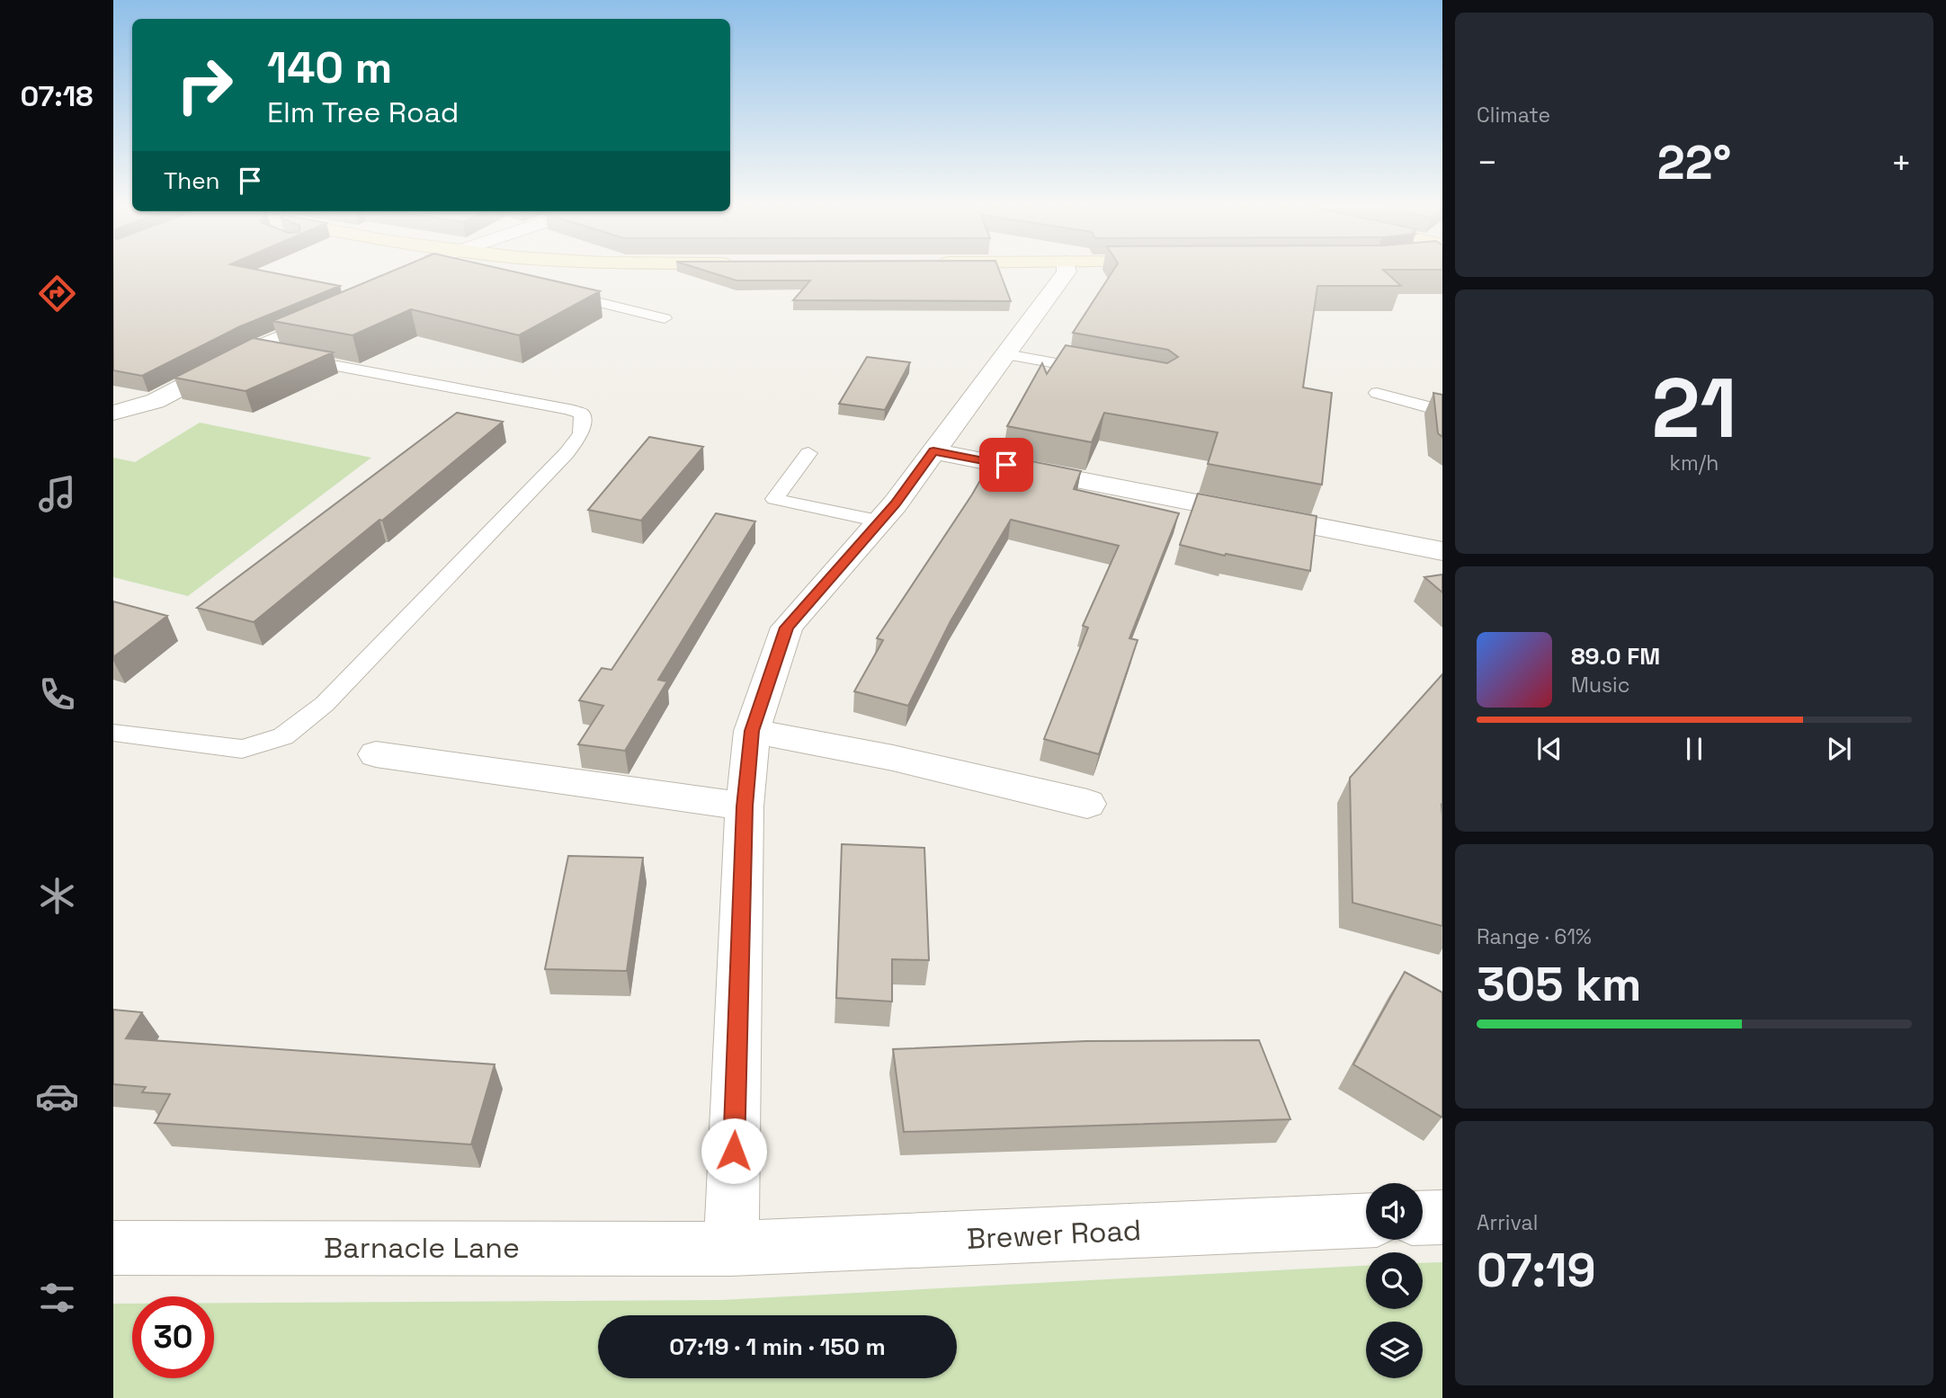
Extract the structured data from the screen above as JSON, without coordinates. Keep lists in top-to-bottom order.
{
  "streets": {
    "street": ["Brewer Road", "Barnacle Lane"]
  },
  "crossings": [
    ["Brewer Road", "Barnacle Lane"]
  ],
  "page": {
    "tabs": "07:18",
    "tile": [
      "Climate",
      ["21", "km/h"],
      ["Range · 61%", "305 km"],
      ["Arrival", "07:19"]
    ],
    "turn": ["140 m", "Elm Tree Road"],
    "heat": ["−", "22°", "+"],
    "then": "Then",
    "song": ["89.0 FM", "Music"],
    "limit": "30",
    "trip": "07:19 · 1 min · 150 m"
  }
}
